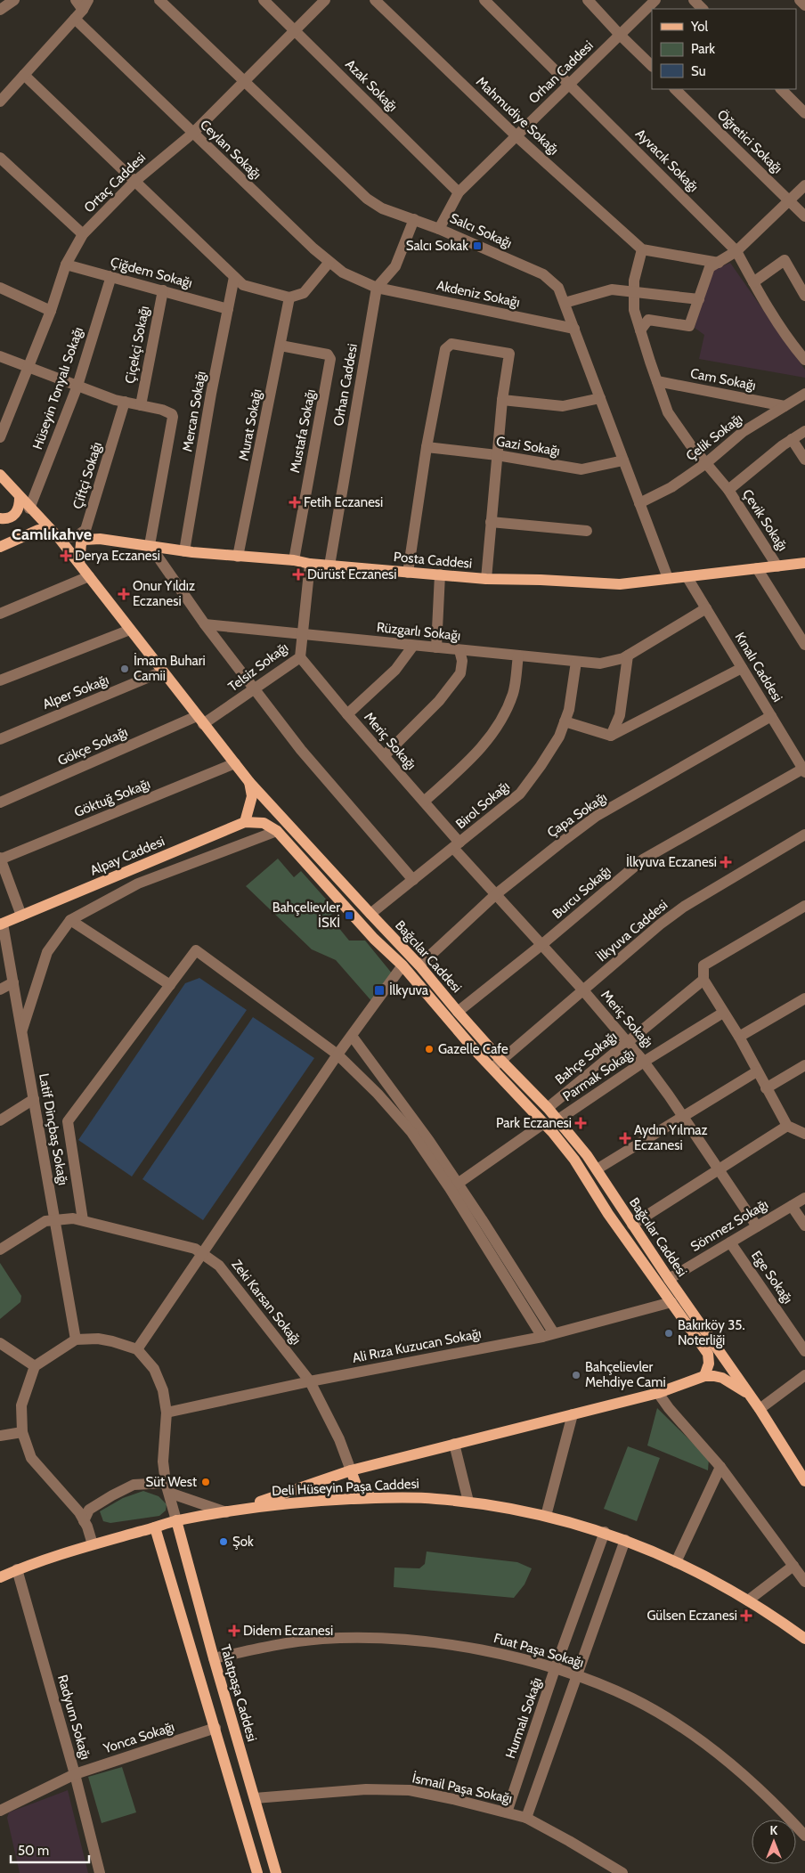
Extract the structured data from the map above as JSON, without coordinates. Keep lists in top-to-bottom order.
{
  "streets": {
    "main road": [
      "Posta Caddesi",
      "Alpay Caddesi",
      "Bağcılar Caddesi",
      "Deli Hüseyin Paşa Caddesi",
      "Talatpaşa Caddesi"
    ],
    "street": [
      "Orhan Caddesi",
      "Azak Sokağı",
      "Mahmudiye Sokağı",
      "Öğretici Sokağı",
      "Ceylan Sokağı",
      "Ayvacık Sokağı",
      "Ortaç Caddesi",
      "Salcı Sokağı",
      "Çiğdem Sokağı",
      "Akdeniz Sokağı",
      "Çiçekçi Sokağı",
      "Cam Sokağı",
      "Hüseyin Tonyalı Sokağı",
      "Mercan Sokağı",
      "Murat Sokağı",
      "Mustafa Sokağı",
      "Çelik Sokağı",
      "Gazi Sokağı",
      "Çiftçi Sokağı",
      "Çevik Sokağı",
      "Rüzgarlı Sokağı",
      "Telsiz Sokağı",
      "Kınalı Caddesi",
      "Alper Sokağı",
      "Meriç Sokağı",
      "Gökçe Sokağı",
      "Göktuğ Sokağı",
      "Birol Sokağı",
      "Çapa Sokağı",
      "Burcu Sokağı",
      "İlkyuva Caddesi",
      "Bahçe Sokağı",
      "Parmak Sokağı",
      "Latif Dinçbaş Sokağı",
      "Sönmez Sokağı",
      "Ege Sokağı",
      "Zeki Karsan Sokağı",
      "Ali Rıza Kuzucan Sokağı",
      "Fuat Paşa Sokağı",
      "Radyum Sokağı",
      "Hurmalı Sokağı",
      "Yonca Sokağı",
      "İsmail Paşa Sokağı"
    ]
  },
  "crossings": [
    ["Orhan Caddesi", "Azak Sokağı"],
    ["Orhan Caddesi", "Mahmudiye Sokağı"],
    ["Orhan Caddesi", "Ceylan Sokağı"],
    ["Orhan Caddesi", "Ayvacık Sokağı"],
    ["Orhan Caddesi", "Salcı Sokağı"],
    ["Orhan Caddesi", "Akdeniz Sokağı"],
    ["Orhan Caddesi", "Posta Caddesi"],
    ["Azak Sokağı", "Ortaç Caddesi"],
    ["Ceylan Sokağı", "Ortaç Caddesi"],
    ["Ceylan Sokağı", "Akdeniz Sokağı"],
    ["Ortaç Caddesi", "Salcı Sokağı"],
    ["Ortaç Caddesi", "Çiğdem Sokağı"],
    ["Salcı Sokağı", "Akdeniz Sokağı"],
    ["Salcı Sokağı", "Çelik Sokağı"],
    ["Salcı Sokağı", "Gazi Sokağı"],
    ["Salcı Sokağı", "Posta Caddesi"],
    ["Çiğdem Sokağı", "Çiçekçi Sokağı"],
    ["Çiğdem Sokağı", "Hüseyin Tonyalı Sokağı"],
    ["Çiğdem Sokağı", "Mercan Sokağı"],
    ["Cam Sokağı", "Çelik Sokağı"],
    ["Hüseyin Tonyalı Sokağı", "Bağcılar Caddesi"],
    ["Mercan Sokağı", "Posta Caddesi"],
    ["Murat Sokağı", "Mustafa Sokağı"],
    ["Murat Sokağı", "Posta Caddesi"],
    ["Mustafa Sokağı", "Posta Caddesi"],
    ["Çiftçi Sokağı", "Bağcılar Caddesi"],
    ["Çevik Sokağı", "Posta Caddesi"],
    ["Posta Caddesi", "Telsiz Sokağı"],
    ["Posta Caddesi", "Kınalı Caddesi"],
    ["Posta Caddesi", "Bağcılar Caddesi"],
    ["Rüzgarlı Sokağı", "Telsiz Sokağı"],
    ["Rüzgarlı Sokağı", "Kınalı Caddesi"],
    ["Rüzgarlı Sokağı", "Birol Sokağı"],
    ["Telsiz Sokağı", "Meriç Sokağı"],
    ["Telsiz Sokağı", "Gökçe Sokağı"],
    ["Telsiz Sokağı", "Bağcılar Caddesi"],
    ["Kınalı Caddesi", "Çapa Sokağı"],
    ["Kınalı Caddesi", "Burcu Sokağı"],
    ["Alper Sokağı", "Bağcılar Caddesi"],
    ["Meriç Sokağı", "Birol Sokağı"],
    ["Meriç Sokağı", "Çapa Sokağı"],
    ["Meriç Sokağı", "Burcu Sokağı"],
    ["Meriç Sokağı", "İlkyuva Caddesi"],
    ["Meriç Sokağı", "Bahçe Sokağı"],
    ["Meriç Sokağı", "Parmak Sokağı"],
    ["Meriç Sokağı", "Sönmez Sokağı"],
    ["Gökçe Sokağı", "Bağcılar Caddesi"],
    ["Göktuğ Sokağı", "Bağcılar Caddesi"],
    ["Birol Sokağı", "Bağcılar Caddesi"],
    ["Çapa Sokağı", "Bağcılar Caddesi"],
    ["Alpay Caddesi", "Latif Dinçbaş Sokağı"],
    ["Burcu Sokağı", "Bağcılar Caddesi"],
    ["İlkyuva Caddesi", "Bağcılar Caddesi"],
    ["Bağcılar Caddesi", "Bahçe Sokağı"],
    ["Bağcılar Caddesi", "Parmak Sokağı"],
    ["Bağcılar Caddesi", "Sönmez Sokağı"],
    ["Latif Dinçbaş Sokağı", "Zeki Karsan Sokağı"],
    ["Sönmez Sokağı", "Ege Sokağı"],
    ["Zeki Karsan Sokağı", "Ali Rıza Kuzucan Sokağı"],
    ["Deli Hüseyin Paşa Caddesi", "Talatpaşa Caddesi"],
    ["Deli Hüseyin Paşa Caddesi", "Radyum Sokağı"],
    ["Deli Hüseyin Paşa Caddesi", "Hurmalı Sokağı"],
    ["Fuat Paşa Sokağı", "Talatpaşa Caddesi"],
    ["Fuat Paşa Sokağı", "Hurmalı Sokağı"],
    ["Talatpaşa Caddesi", "İsmail Paşa Sokağı"],
    ["Radyum Sokağı", "Yonca Sokağı"],
    ["Hurmalı Sokağı", "İsmail Paşa Sokağı"]
  ],
  "districts": ["Camlıkahve"],
  "places": {
    "transit": ["Salcı Sokak", "Bahçelievler İSKİ", "İlkyuva"],
    "health": [
      "Fetih Eczanesi",
      "Derya Eczanesi",
      "Dürüst Eczanesi",
      "Onur Yıldız Eczanesi",
      "İlkyuva Eczanesi",
      "Park Eczanesi",
      "Aydın Yılmaz Eczanesi",
      "Gülsen Eczanesi",
      "Didem Eczanesi"
    ],
    "other": [
      "İmam Buhari Camii",
      "Gazelle Cafe",
      "Bakırköy 35. Noterliği",
      "Bahçelievler Mehdiye Cami",
      "Süt West",
      "Şok"
    ]
  },
  "legend": ["Yol", "Park", "Su"],
  "scale_bar": "50 m",
  "north": "top"
}
